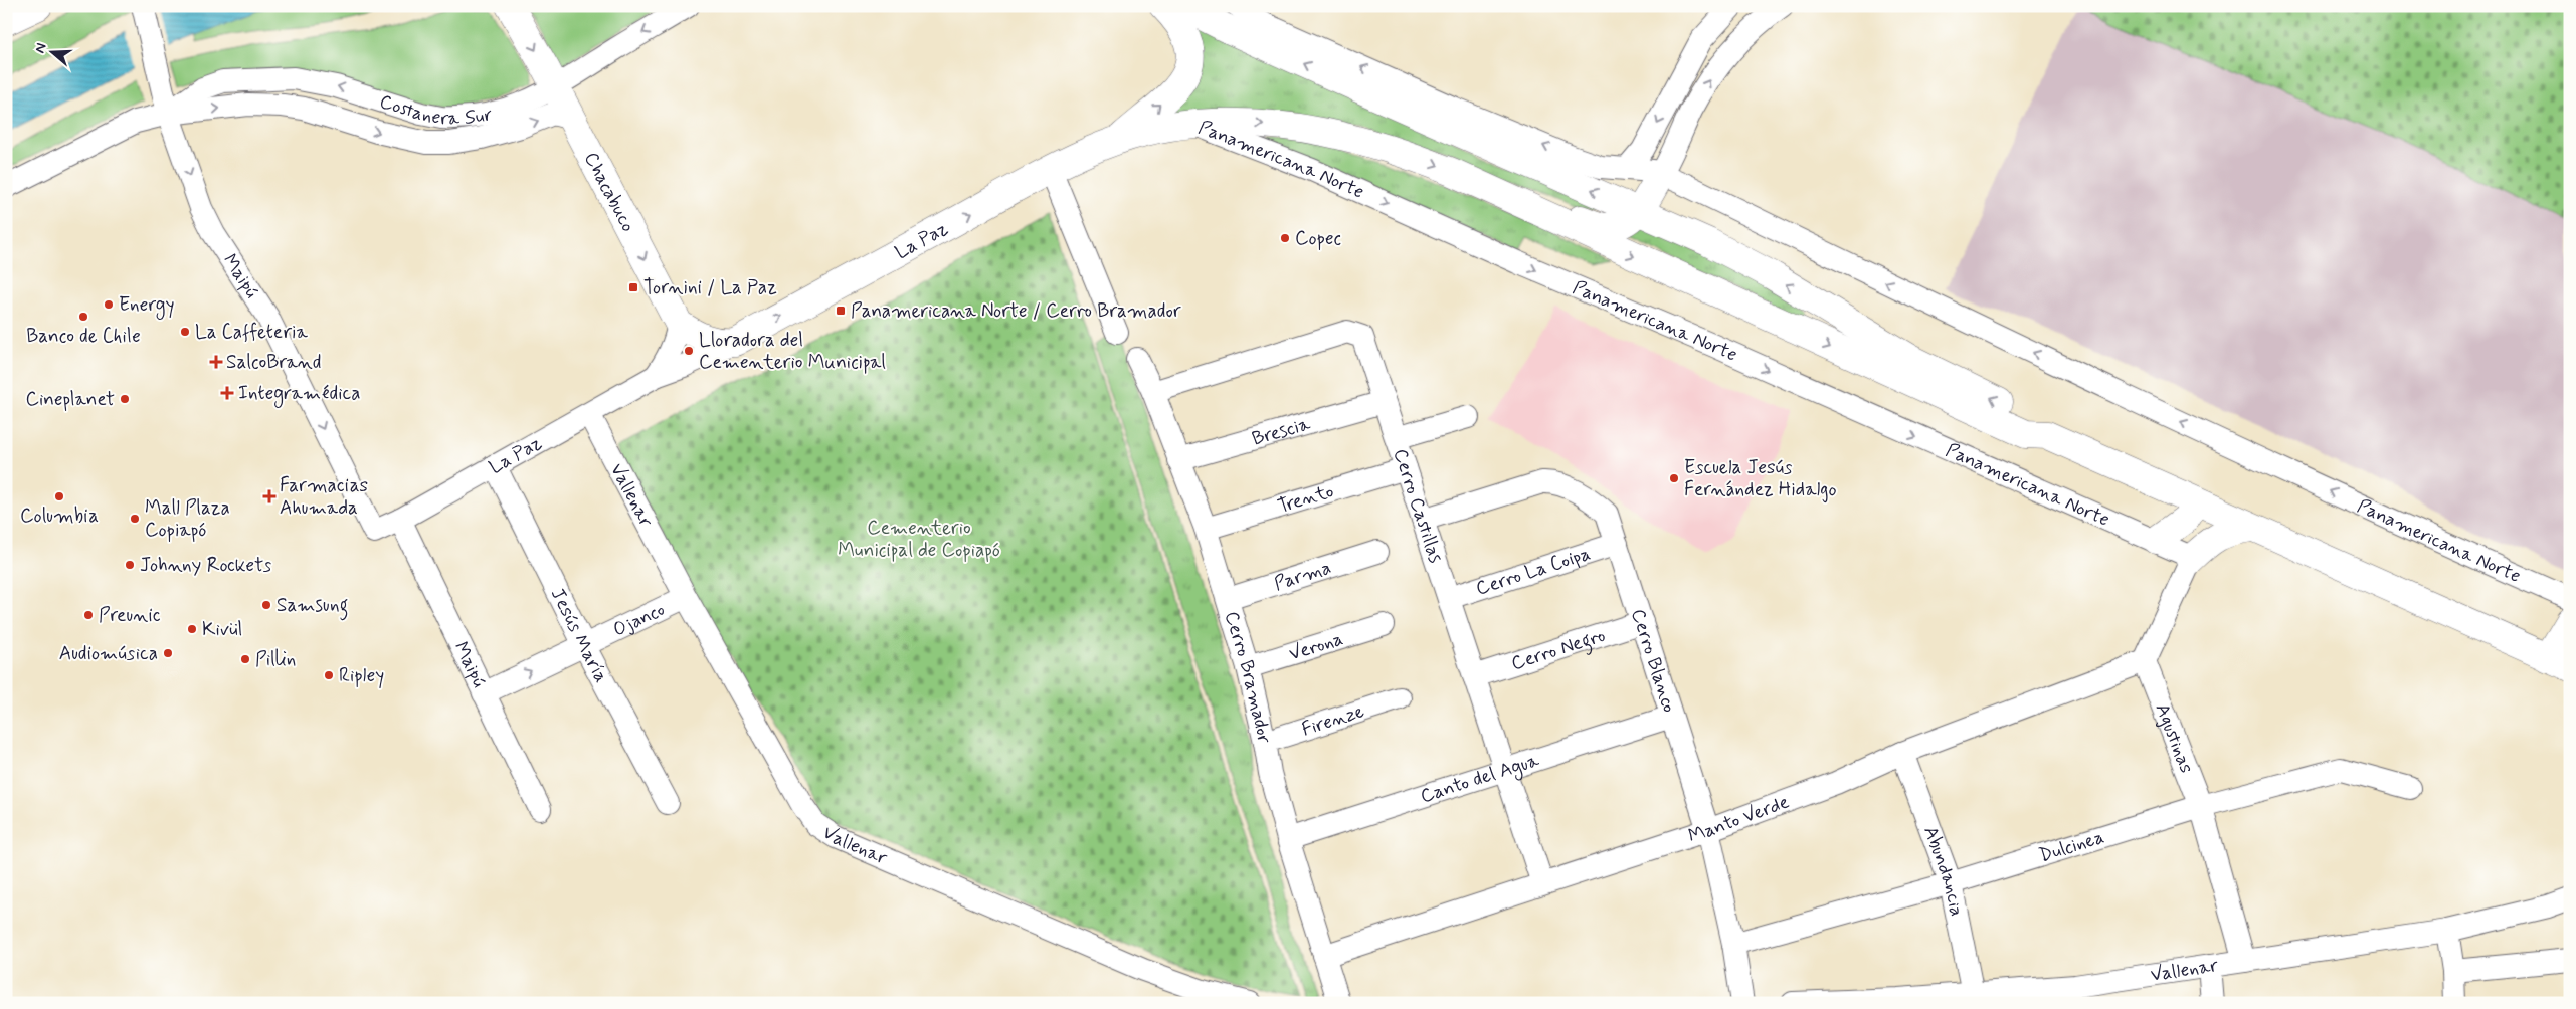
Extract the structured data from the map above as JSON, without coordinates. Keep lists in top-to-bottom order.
{
  "streets": {
    "highway": ["Panamericana Norte", "Chacabuco", "La Paz"],
    "street": [
      "Costanera Sur",
      "Maipú",
      "Brescia",
      "Vallenar",
      "Trento",
      "Cerro Castillas",
      "Cerro La Coipa",
      "Parma",
      "Ojanco",
      "Jesús María",
      "Verona",
      "Cerro Negro",
      "Cerro Blanco",
      "Cerro Bramador",
      "Firenze",
      "Agustinas",
      "Canto del Agua",
      "Manto Verde",
      "Dulcinea",
      "Abundancia"
    ]
  },
  "crossings": [
    ["Costanera Sur", "Chacabuco"],
    ["Costanera Sur", "Maipú"],
    ["Panamericana Norte", "La Paz"],
    ["Chacabuco", "La Paz"],
    ["La Paz", "Maipú"],
    ["La Paz", "Vallenar"],
    ["La Paz", "Jesús María"],
    ["Maipú", "Ojanco"],
    ["Brescia", "Cerro Castillas"],
    ["Brescia", "Cerro Bramador"],
    ["Vallenar", "Ojanco"],
    ["Vallenar", "Agustinas"],
    ["Vallenar", "Abundancia"],
    ["Trento", "Cerro Castillas"],
    ["Trento", "Cerro Bramador"],
    ["Cerro Castillas", "Cerro La Coipa"],
    ["Cerro Castillas", "Cerro Negro"],
    ["Cerro Castillas", "Cerro Blanco"],
    ["Cerro Castillas", "Cerro Bramador"],
    ["Cerro Castillas", "Canto del Agua"],
    ["Cerro Castillas", "Manto Verde"],
    ["Cerro La Coipa", "Cerro Blanco"],
    ["Parma", "Cerro Bramador"],
    ["Ojanco", "Jesús María"],
    ["Verona", "Cerro Bramador"],
    ["Cerro Negro", "Cerro Blanco"],
    ["Cerro Blanco", "Canto del Agua"],
    ["Cerro Blanco", "Manto Verde"],
    ["Cerro Blanco", "Dulcinea"],
    ["Cerro Bramador", "Firenze"],
    ["Cerro Bramador", "Canto del Agua"],
    ["Cerro Bramador", "Manto Verde"],
    ["Agustinas", "Manto Verde"],
    ["Agustinas", "Dulcinea"],
    ["Manto Verde", "Abundancia"],
    ["Dulcinea", "Abundancia"]
  ],
  "one_way": [
    "Chacabuco",
    "La Paz",
    "Maipú",
    "Ojanco"
  ],
  "parks": ["Cementerio Municipal de Copiapó"],
  "places": {
    "other": [
      "Copec",
      "Energy",
      "Banco de Chile",
      "La Caffeteria",
      "Lloradora del Cementerio Municipal",
      "Cineplanet",
      "Escuela Jesús Fernández Hidalgo",
      "Columbia",
      "Mall Plaza Copiapó",
      "Johnny Rockets",
      "Samsung",
      "Preunic",
      "Kivül",
      "Audiomúsica",
      "Pillin",
      "Ripley"
    ],
    "transit": ["Tornini / La Paz", "Panamericana Norte / Cerro Bramador"],
    "health": ["SalcoBrand", "Integramédica", "Farmacias Ahumada"]
  },
  "north": "left"
}
